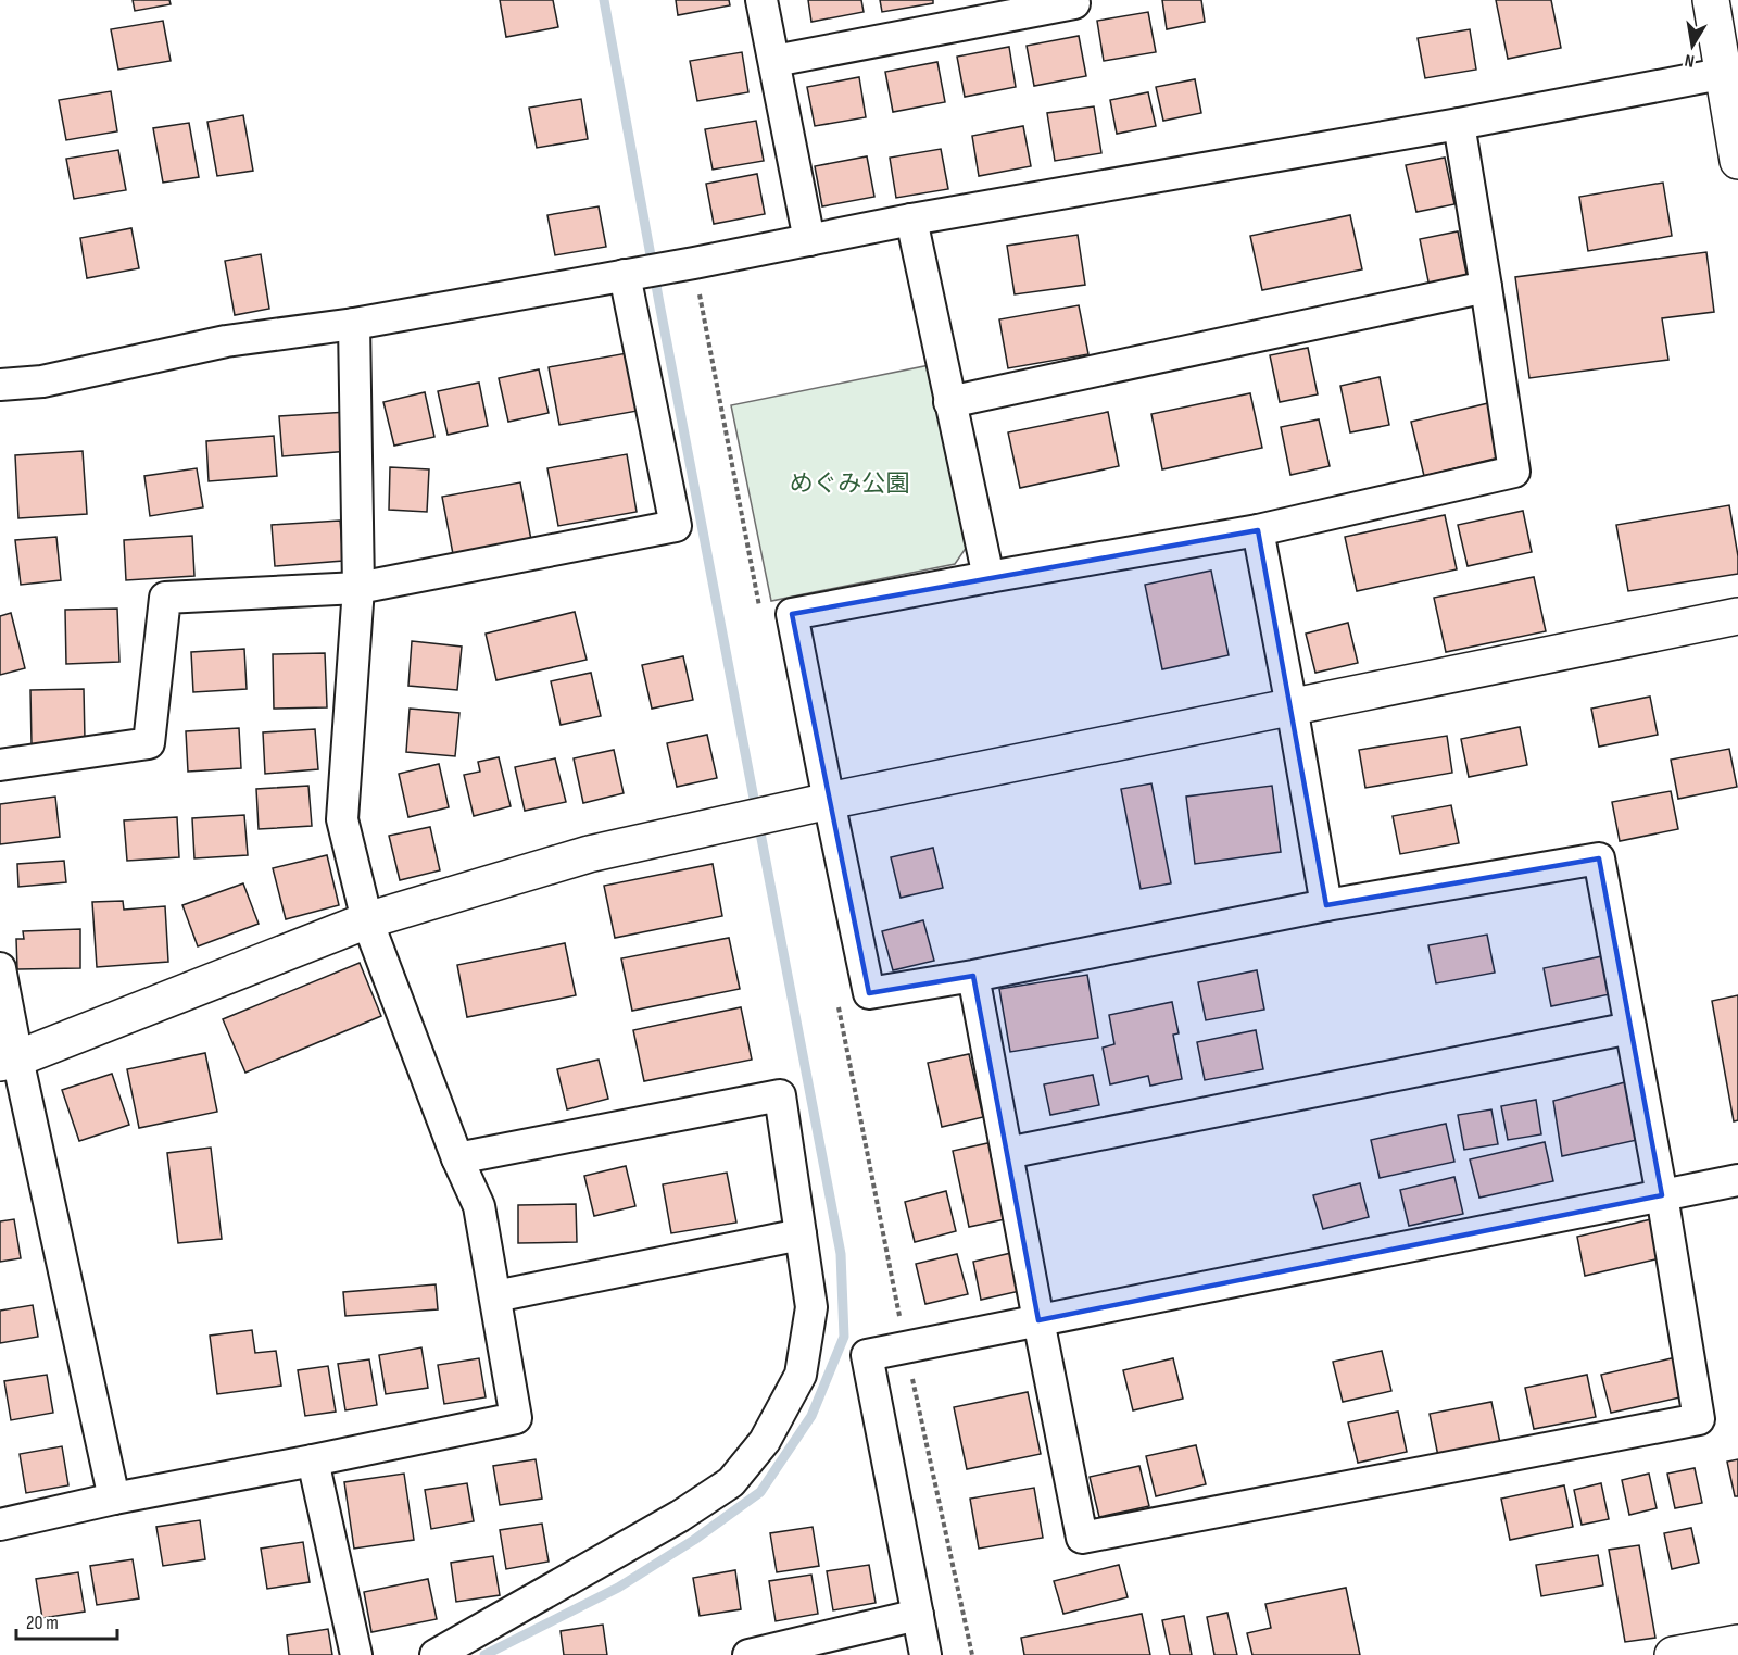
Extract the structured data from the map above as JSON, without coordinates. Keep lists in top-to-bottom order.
{
  "parks": ["めぐみ公園"],
  "scale_bar": "20 m",
  "north": "bottom"
}
